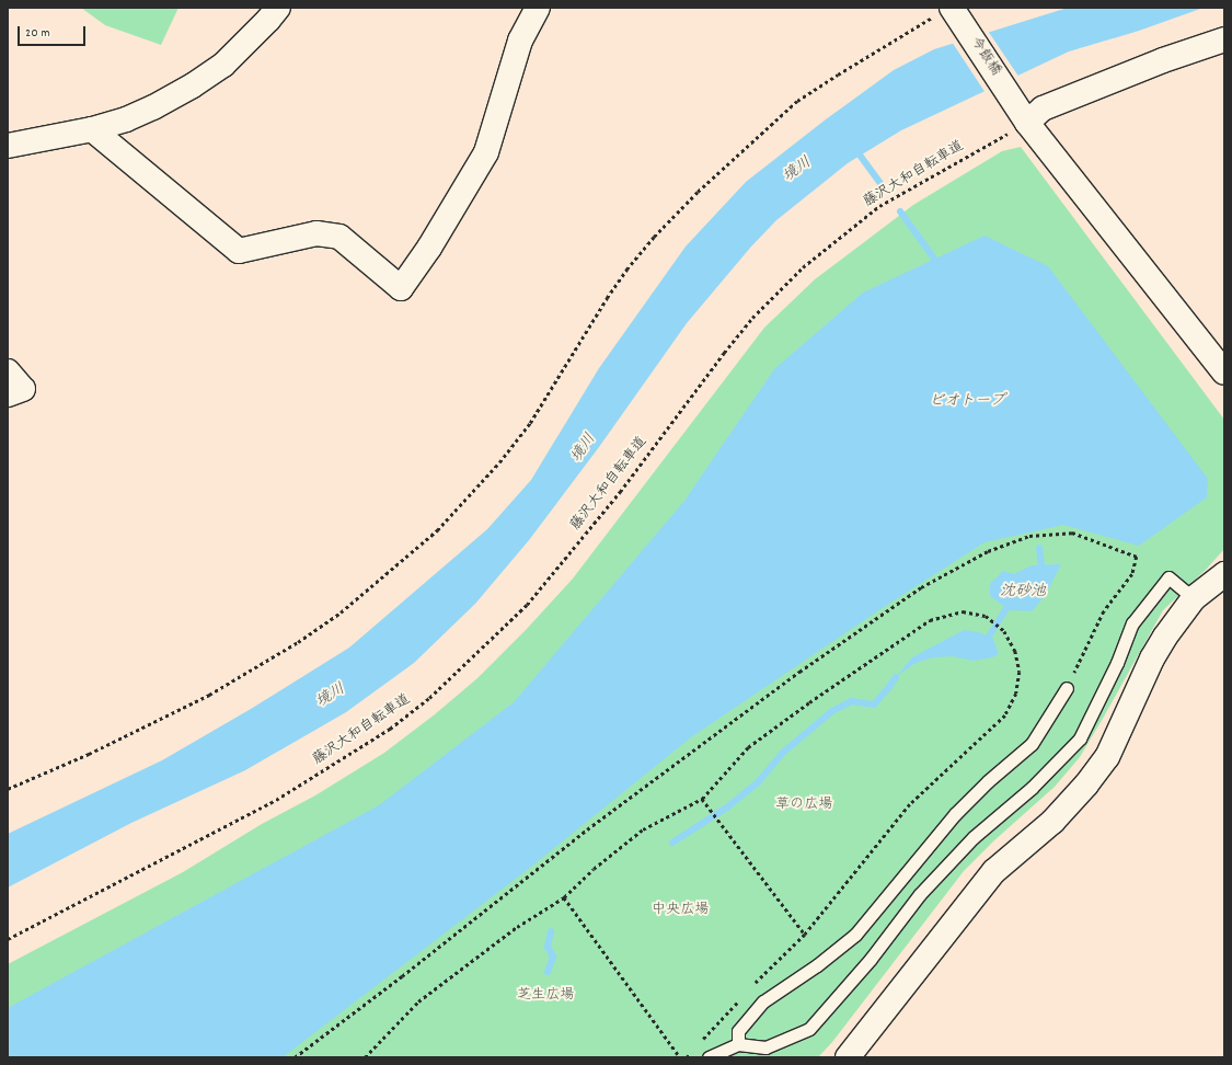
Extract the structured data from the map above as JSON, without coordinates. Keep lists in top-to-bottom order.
{
  "streets": {
    "street": ["今飯橋"],
    "path": ["藤沢大和自転車道"]
  },
  "crossings": [
    ["今飯橋", "藤沢大和自転車道"]
  ],
  "water": ["境川", "ビオトープ", "沈砂池"],
  "parks": ["草の広場", "中央広場", "芝生広場"],
  "scale_bar": "20 m"
}
